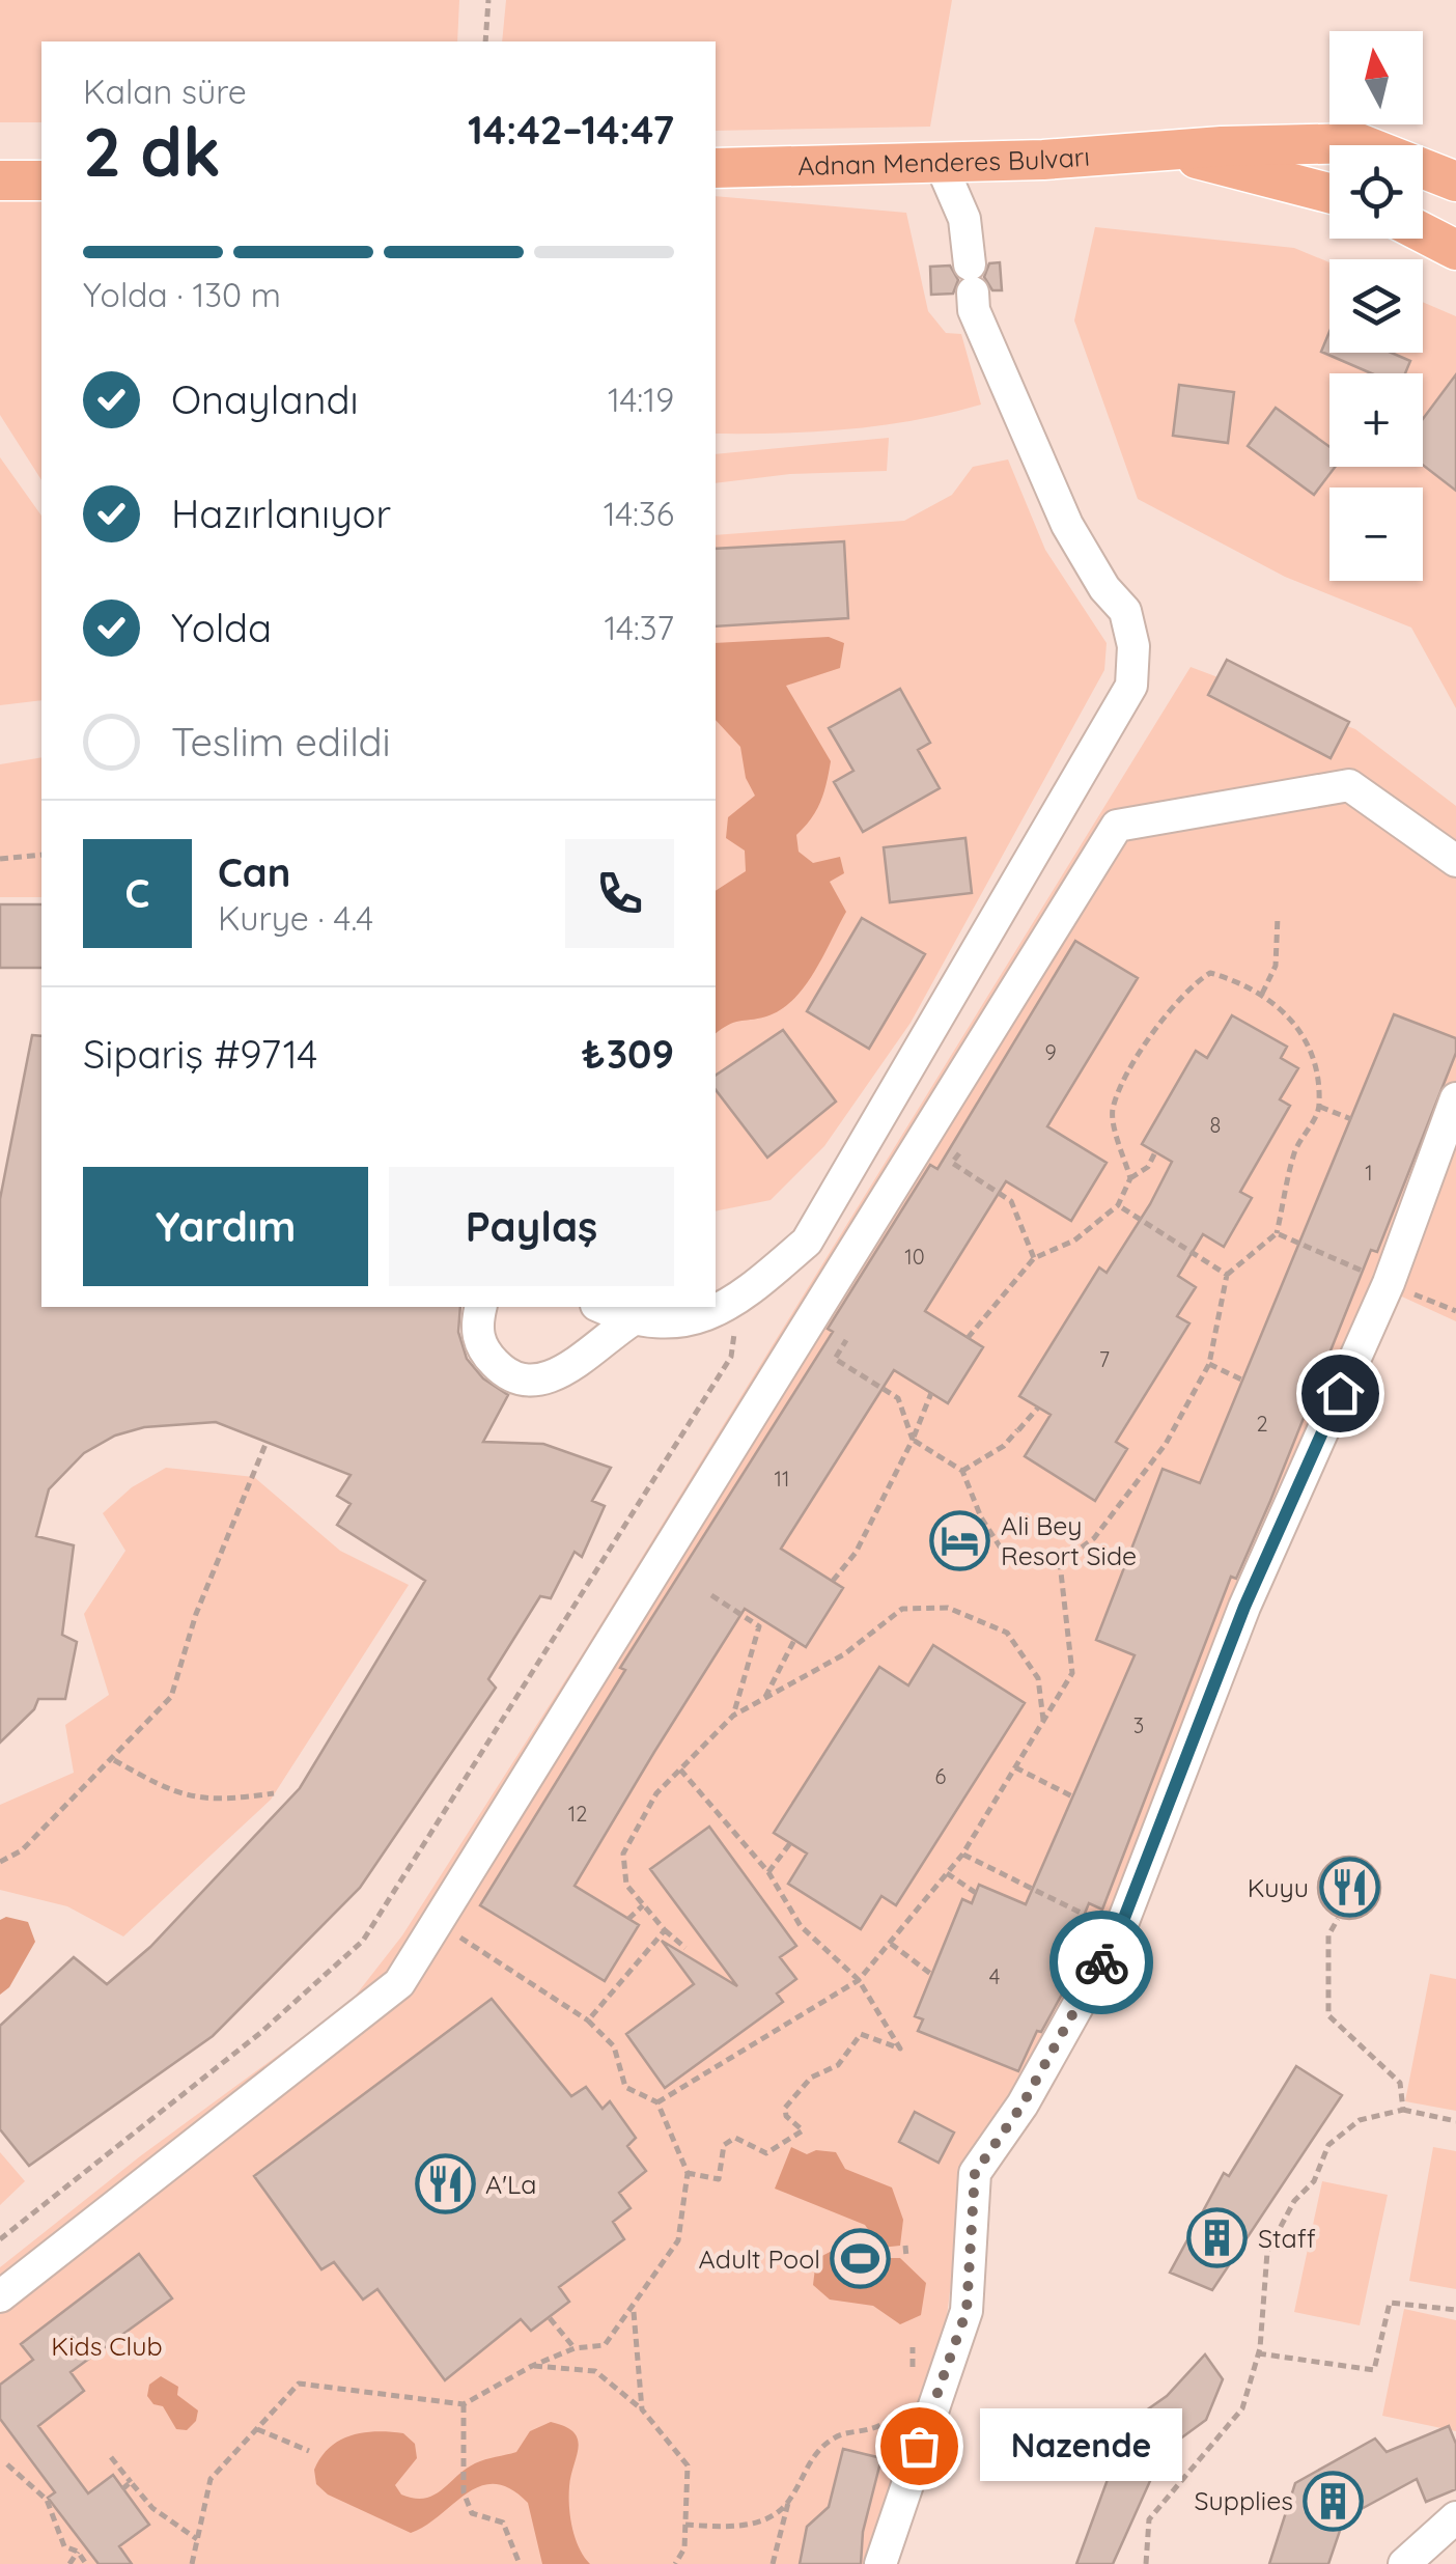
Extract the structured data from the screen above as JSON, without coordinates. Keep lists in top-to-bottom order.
{
  "streets": {
    "main road": ["Adnan Menderes Bulvarı"]
  },
  "parks": ["Kids Club"],
  "places": {
    "hotel": ["Ali Bey Resort Side"],
    "restaurant": ["Kuyu", "A'La"],
    "building": ["Staff", "Supplies"],
    "sports": ["Adult Pool"],
    "other": ["Nazende"]
  },
  "house_numbers": [
    "9",
    "8",
    "1",
    "10",
    "7",
    "2",
    "11",
    "3",
    "6",
    "12",
    "4"
  ],
  "north": "top",
  "page": {
    "map_buttons": ["+", "−"],
    "heading": ["2 dk", "Kalan süre", "14:42–14:47"],
    "panel": [
      "Can",
      "Kurye · 4.4",
      "Sipariş #9714",
      "₺309"
    ],
    "bar": "Yolda · 130 m",
    "list": [
      ["Onaylandı", "14:19"],
      ["Hazırlanıyor", "14:36"],
      ["Yolda", "14:37"],
      "Teslim edildi"
    ],
    "round": "C",
    "buttons": ["Yardım", "Paylaş"],
    "bubble": "Nazende"
  }
}
